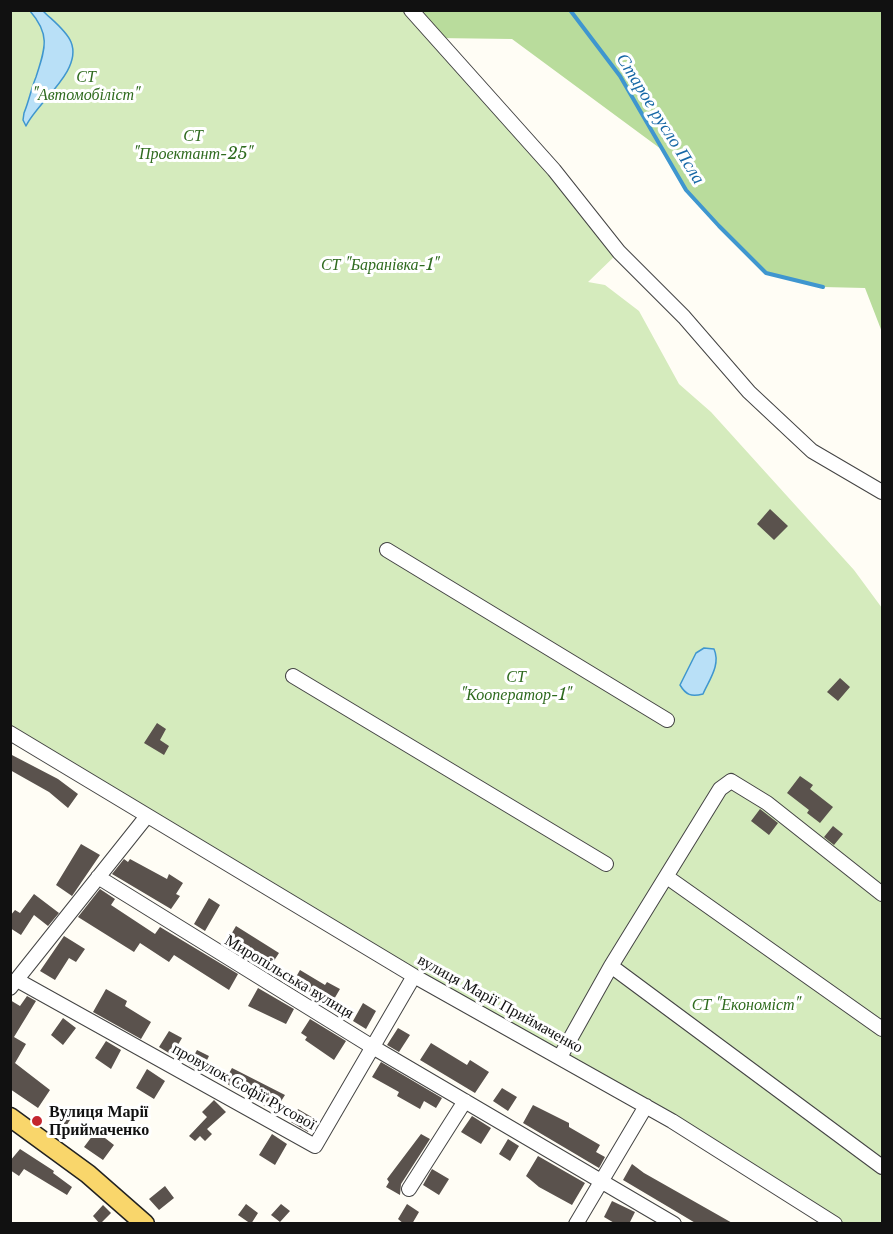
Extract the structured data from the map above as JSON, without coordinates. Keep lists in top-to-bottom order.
{
  "streets": {
    "street": ["Миропільська вулиця", "вулиця Марії Приймаченко", "провулок Софії Русової"]
  },
  "crossings": [
    ["Миропільська вулиця", "провулок Софії Русової"],
    ["вулиця Марії Приймаченко", "провулок Софії Русової"]
  ],
  "water": ["Старое русло Псла"],
  "parks": [
    "СТ \"Автомобіліст\"",
    "СТ \"Проектант-25\"",
    "СТ \"Баранівка-1\"",
    "СТ \"Кооператор-1\"",
    "СТ \"Економіст\""
  ],
  "places": ["Вулиця Марії Приймаченко"]
}
